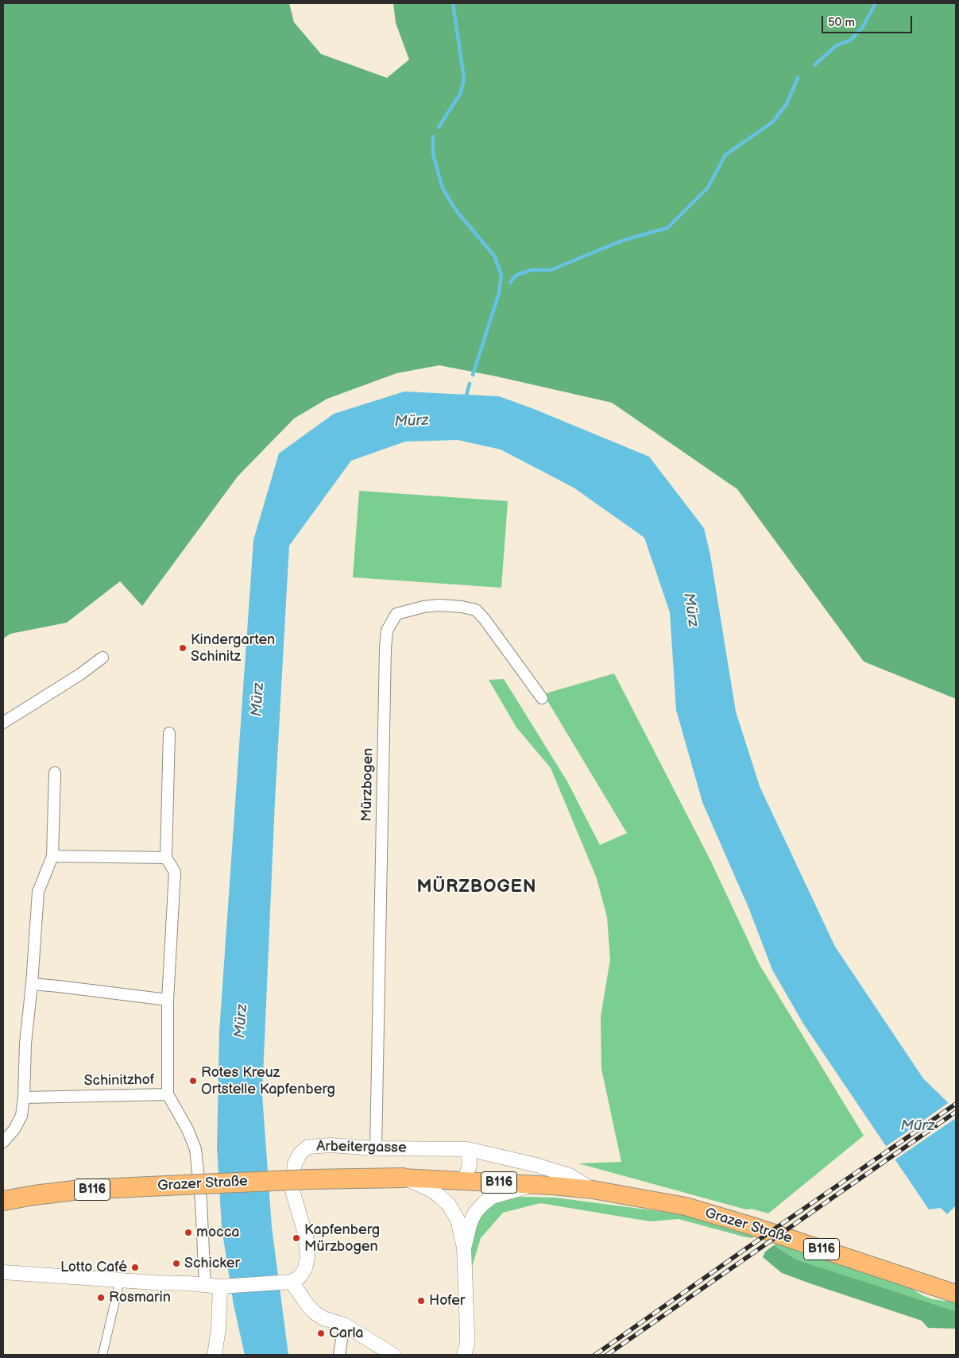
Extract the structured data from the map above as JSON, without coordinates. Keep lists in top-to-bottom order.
{
  "streets": {
    "highway": ["B116", "Grazer Straße"],
    "street": ["Mürzbogen", "Schinitzhof", "Arbeitergasse"]
  },
  "crossings": [
    ["Mürzbogen", "Arbeitergasse"],
    ["Arbeitergasse", "Grazer Straße"]
  ],
  "districts": ["MÜRZBOGEN"],
  "water": ["Mürz"],
  "places": [
    "Kindergarten Schinitz",
    "Rotes Kreuz Ortstelle Kapfenberg",
    "mocca",
    "Kapfenberg Mürzbogen",
    "Schicker",
    "Lotto Café",
    "Rosmarin",
    "Hofer",
    "Carla"
  ],
  "scale_bar": "50 m"
}
